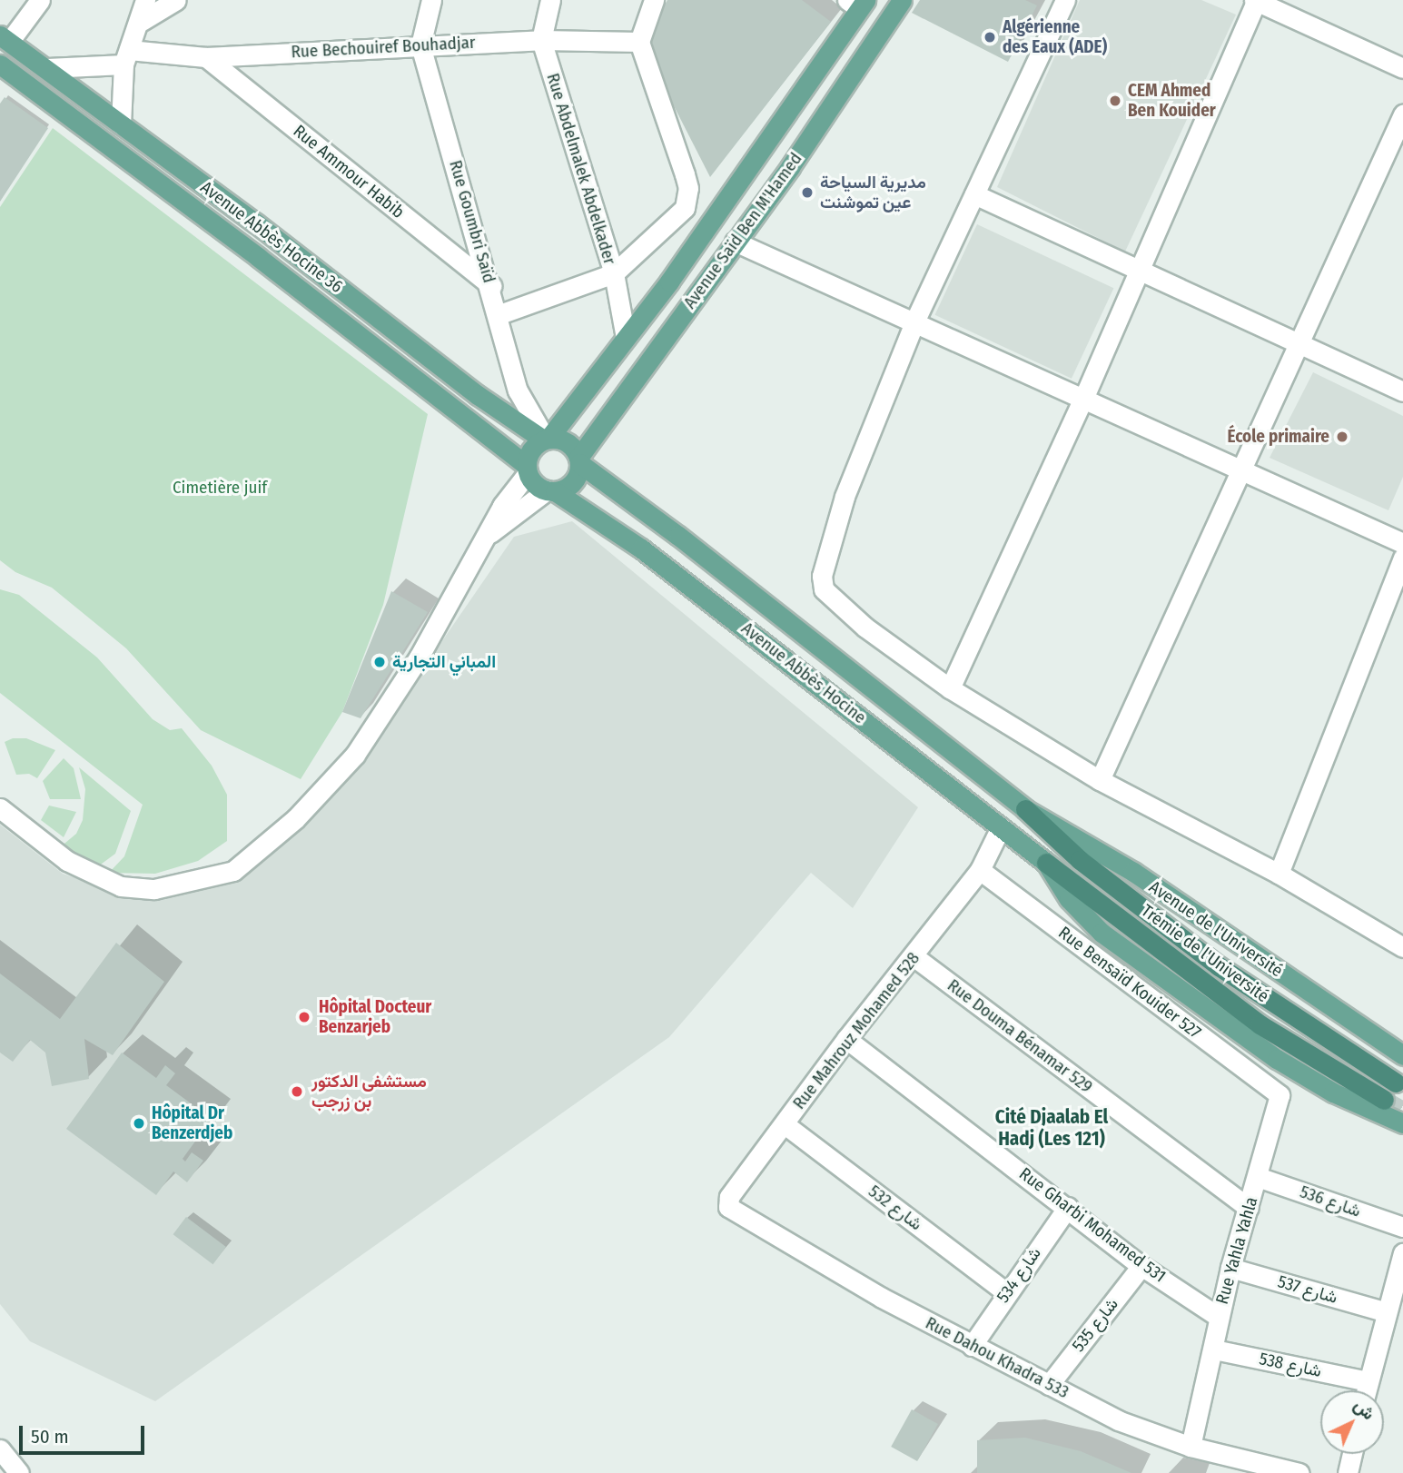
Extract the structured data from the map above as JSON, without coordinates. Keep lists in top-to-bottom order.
{
  "streets": {
    "highway": ["Trémie de l'Université"],
    "main road": [
      "Avenue Saïd Ben M'Hamed",
      "Avenue Abbès Hocine 36",
      "Avenue Abbès Hocine",
      "Avenue de l'Université"
    ],
    "street": [
      "Rue Bechouiref Bouhadjar",
      "Rue Abdelmalek Abdelkader",
      "Rue Ammour Habib",
      "Rue Goumbri Saïd",
      "Rue Bensaïd Kouider 527",
      "Rue Mahrouz Mohamed 528",
      "Rue Douma Bénamar 529",
      "شارع 536",
      "532 شارع",
      "Rue Gharbi Mohamed 531",
      "Rue Yahla Yahla",
      "534 شارع",
      "537 شارع",
      "535 شارع",
      "Rue Dahou Khadra 533",
      "538 شارع"
    ]
  },
  "crossings": [
    ["Rue Bechouiref Bouhadjar", "Rue Abdelmalek Abdelkader"],
    ["Rue Bechouiref Bouhadjar", "Rue Ammour Habib"],
    ["Rue Bechouiref Bouhadjar", "Rue Goumbri Saïd"],
    ["Rue Bechouiref Bouhadjar", "Avenue Abbès Hocine 36"],
    ["Rue Abdelmalek Abdelkader", "Avenue Saïd Ben M'Hamed"],
    ["Rue Ammour Habib", "Rue Goumbri Saïd"],
    ["Rue Goumbri Saïd", "Avenue Saïd Ben M'Hamed"],
    ["Rue Goumbri Saïd", "Avenue Abbès Hocine 36"],
    ["Rue Goumbri Saïd", "Avenue Abbès Hocine"],
    ["Avenue Saïd Ben M'Hamed", "Avenue Abbès Hocine 36"],
    ["Avenue Saïd Ben M'Hamed", "Avenue Abbès Hocine"],
    ["Avenue Abbès Hocine 36", "Avenue Abbès Hocine"],
    ["Avenue Abbès Hocine", "Avenue de l'Université"],
    ["Avenue Abbès Hocine", "Trémie de l'Université"],
    ["Avenue Abbès Hocine", "Rue Mahrouz Mohamed 528"],
    ["Avenue de l'Université", "Trémie de l'Université"],
    ["Rue Bensaïd Kouider 527", "Rue Mahrouz Mohamed 528"],
    ["Rue Bensaïd Kouider 527", "Rue Yahla Yahla"],
    ["Rue Mahrouz Mohamed 528", "Rue Douma Bénamar 529"],
    ["Rue Mahrouz Mohamed 528", "532 شارع"],
    ["Rue Mahrouz Mohamed 528", "Rue Gharbi Mohamed 531"],
    ["Rue Mahrouz Mohamed 528", "Rue Dahou Khadra 533"],
    ["Rue Douma Bénamar 529", "Rue Yahla Yahla"],
    ["شارع 536", "Rue Yahla Yahla"],
    ["532 شارع", "534 شارع"],
    ["Rue Gharbi Mohamed 531", "Rue Yahla Yahla"],
    ["Rue Gharbi Mohamed 531", "534 شارع"],
    ["Rue Gharbi Mohamed 531", "535 شارع"],
    ["Rue Yahla Yahla", "537 شارع"],
    ["Rue Yahla Yahla", "Rue Dahou Khadra 533"],
    ["Rue Yahla Yahla", "538 شارع"],
    ["534 شارع", "Rue Dahou Khadra 533"],
    ["535 شارع", "Rue Dahou Khadra 533"]
  ],
  "districts": ["Cité Djaalab El Hadj (Les 121)"],
  "parks": ["Cimetière juif"],
  "places": [
    "Algérienne des Eaux (ADE)",
    "CEM Ahmed Ben Kouider",
    "مديرية السياحة عين تموشنت",
    "École primaire",
    "المباني التجارية",
    "Hôpital Docteur Benzarjeb",
    "مستشفى الدكتور بن زرجب",
    "Hôpital Dr Benzerdjeb"
  ],
  "scale_bar": "50 m",
  "north": "top right"
}
